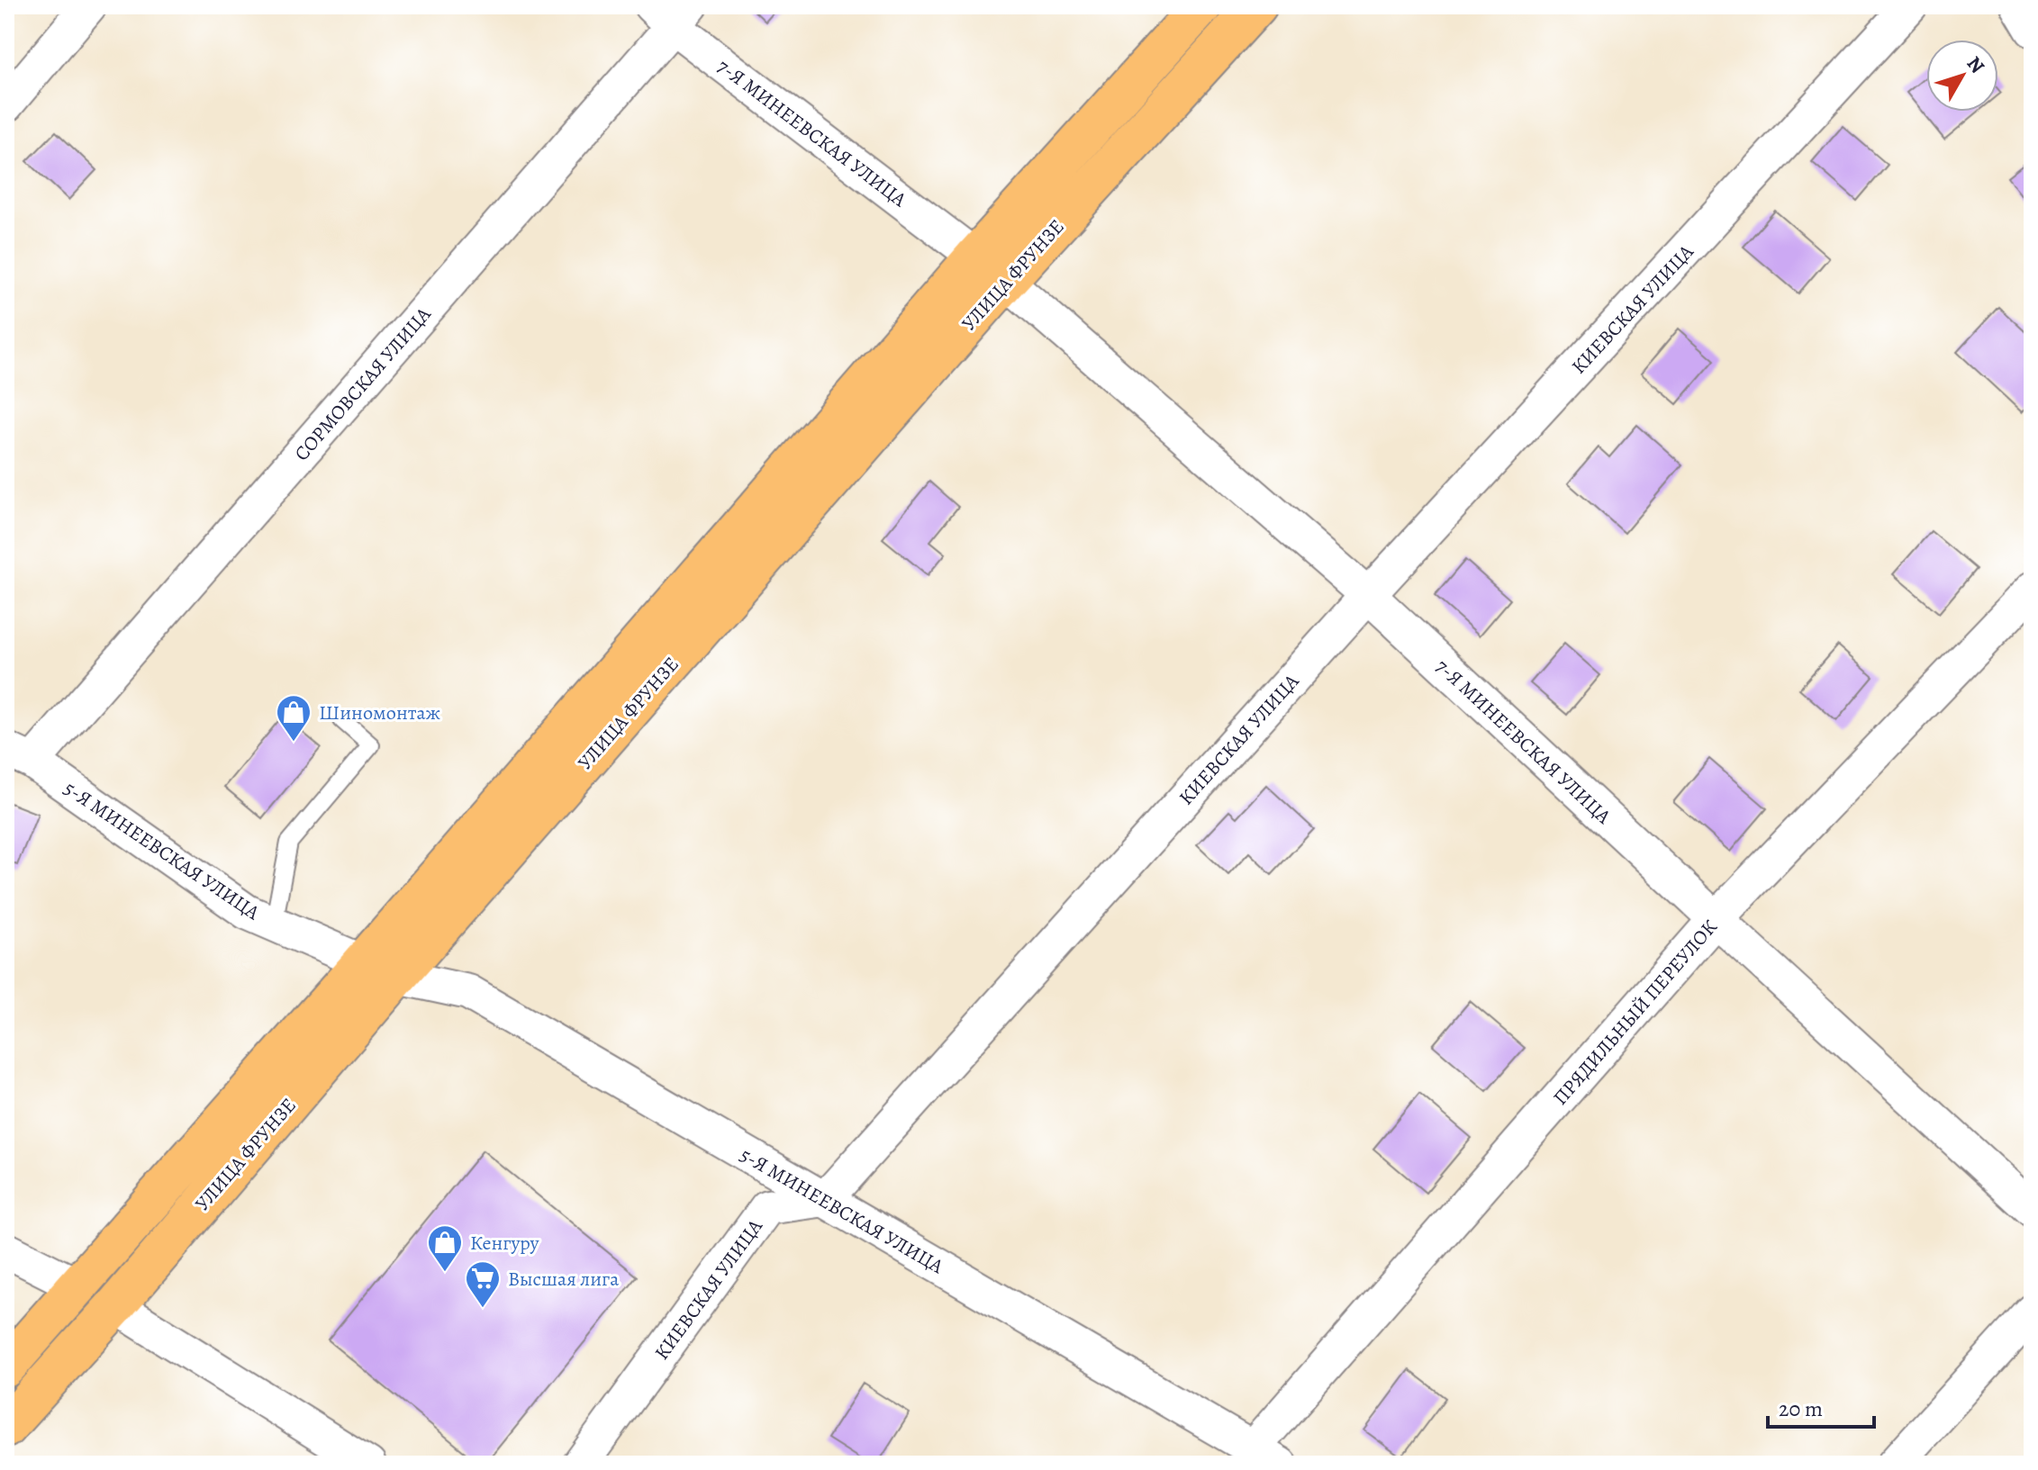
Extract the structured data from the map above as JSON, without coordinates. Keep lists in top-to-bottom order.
{
  "streets": {
    "highway": ["УЛИЦА ФРУНЗЕ"],
    "street": [
      "7-Я МИНЕЕВСКАЯ УЛИЦА",
      "КИЕВСКАЯ УЛИЦА",
      "СОРМОВСКАЯ УЛИЦА",
      "5-Я МИНЕЕВСКАЯ УЛИЦА",
      "ПРЯДИЛЬНЫЙ ПЕРЕУЛОК"
    ]
  },
  "crossings": [
    ["7-Я МИНЕЕВСКАЯ УЛИЦА", "УЛИЦА ФРУНЗЕ"],
    ["7-Я МИНЕЕВСКАЯ УЛИЦА", "КИЕВСКАЯ УЛИЦА"],
    ["7-Я МИНЕЕВСКАЯ УЛИЦА", "СОРМОВСКАЯ УЛИЦА"],
    ["7-Я МИНЕЕВСКАЯ УЛИЦА", "ПРЯДИЛЬНЫЙ ПЕРЕУЛОК"],
    ["УЛИЦА ФРУНЗЕ", "5-Я МИНЕЕВСКАЯ УЛИЦА"],
    ["КИЕВСКАЯ УЛИЦА", "5-Я МИНЕЕВСКАЯ УЛИЦА"],
    ["СОРМОВСКАЯ УЛИЦА", "5-Я МИНЕЕВСКАЯ УЛИЦА"],
    ["5-Я МИНЕЕВСКАЯ УЛИЦА", "ПРЯДИЛЬНЫЙ ПЕРЕУЛОК"]
  ],
  "places": {
    "shop": ["Шиномонтаж", "Кенгуру"],
    "supermarket": ["Высшая лига"]
  },
  "scale_bar": "20 m",
  "north": "top right"
}
